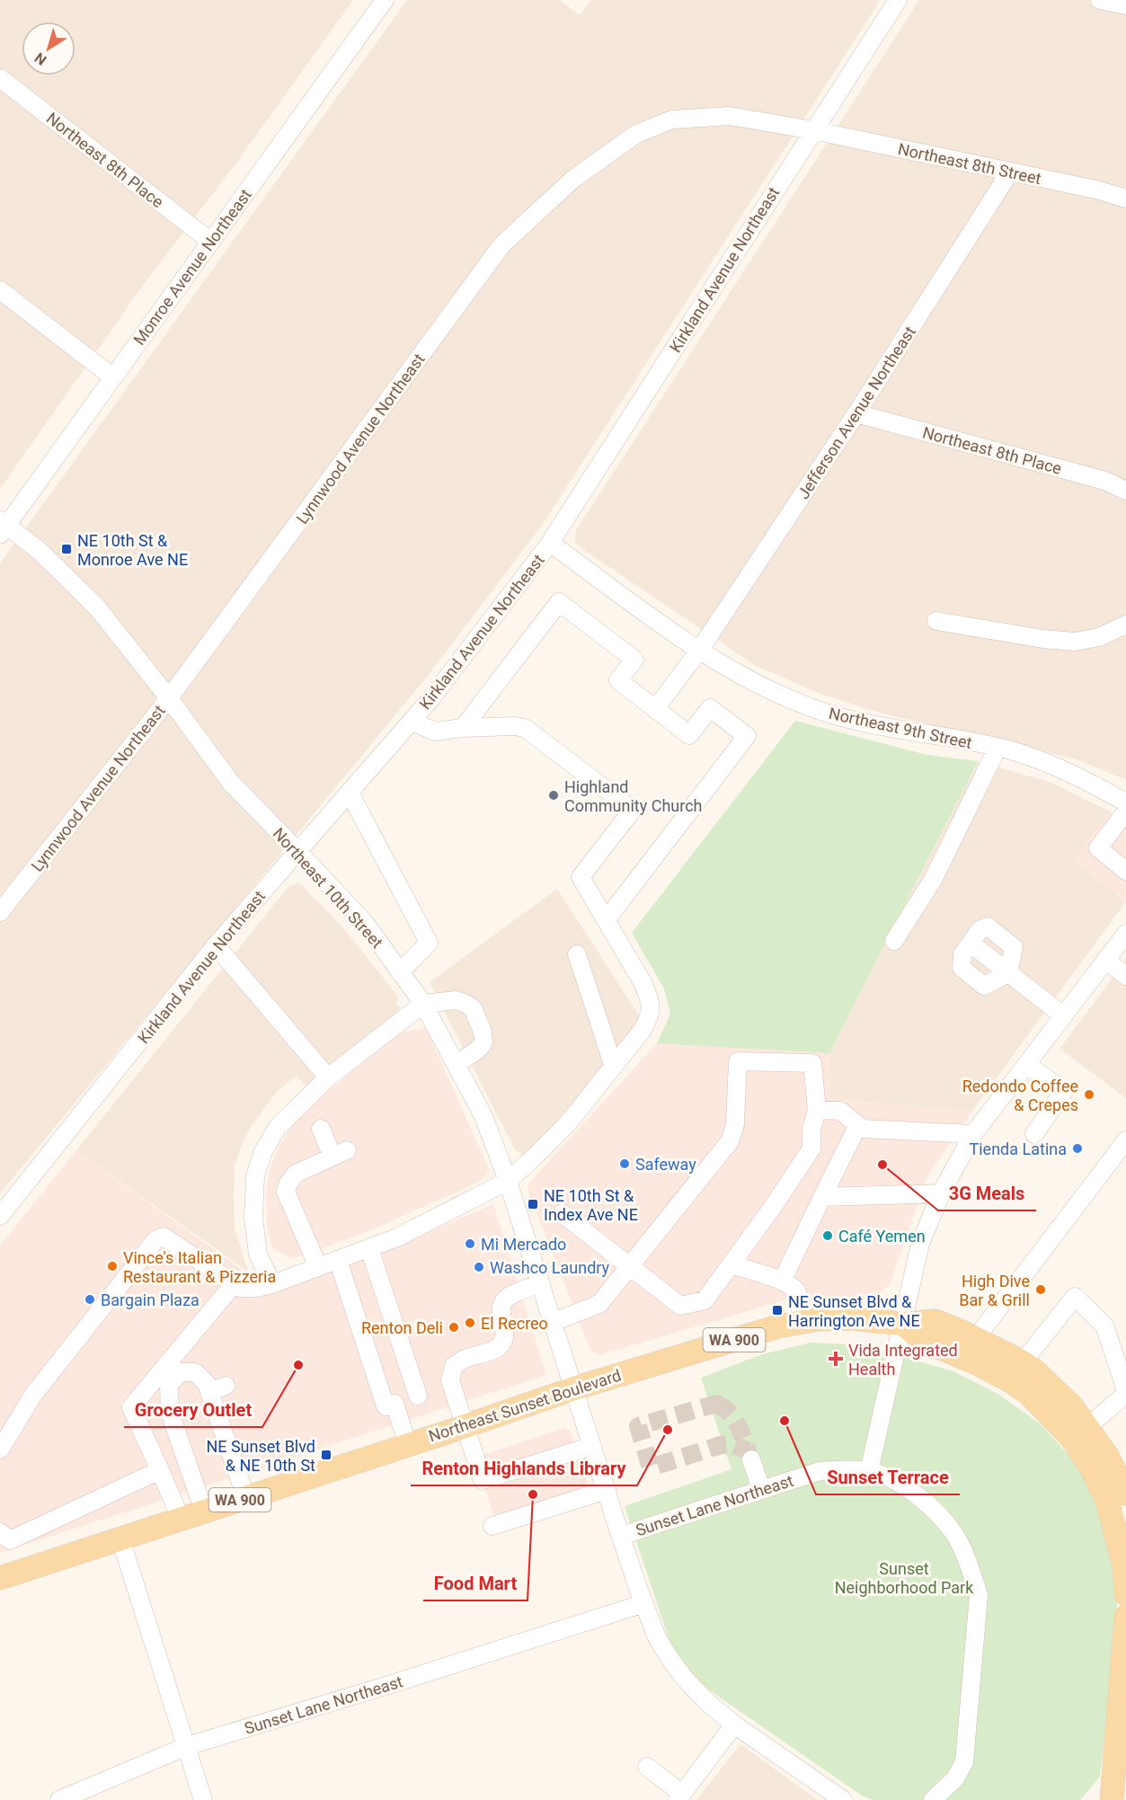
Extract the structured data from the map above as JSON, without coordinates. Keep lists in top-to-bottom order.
{
  "streets": {
    "main road": ["WA 900", "Northeast Sunset Boulevard"],
    "street": [
      "Northeast 8th Place",
      "Northeast 8th Street",
      "Monroe Avenue Northeast",
      "Kirkland Avenue Northeast",
      "Jefferson Avenue Northeast",
      "Lynnwood Avenue Northeast",
      "Northeast 9th Street",
      "Northeast 10th Street",
      "Sunset Lane Northeast"
    ]
  },
  "crossings": [
    ["Northeast 8th Place", "Monroe Avenue Northeast"],
    ["Northeast 8th Place", "Jefferson Avenue Northeast"],
    ["Northeast 8th Street", "Kirkland Avenue Northeast"],
    ["Northeast 8th Street", "Jefferson Avenue Northeast"],
    ["Northeast 8th Street", "Lynnwood Avenue Northeast"],
    ["Monroe Avenue Northeast", "Northeast 10th Street"],
    ["Kirkland Avenue Northeast", "Lynnwood Avenue Northeast"],
    ["Kirkland Avenue Northeast", "Northeast 9th Street"],
    ["Kirkland Avenue Northeast", "Northeast 10th Street"],
    ["Jefferson Avenue Northeast", "Northeast 9th Street"],
    ["Lynnwood Avenue Northeast", "Northeast 10th Street"],
    ["Northeast 10th Street", "Northeast Sunset Boulevard"],
    ["Northeast 10th Street", "Sunset Lane Northeast"]
  ],
  "parks": ["Sunset Neighborhood Park"],
  "places": {
    "transit": [
      "NE 10th St & Monroe Ave NE",
      "NE 10th St & Index Ave NE",
      "NE Sunset Blvd & Harrington Ave NE",
      "NE Sunset Blvd & NE 10th St"
    ],
    "other": [
      "Highland Community Church",
      "Redondo Coffee & Crepes",
      "Tienda Latina",
      "Safeway",
      "3G Meals",
      "Café Yemen",
      "Mi Mercado",
      "Vince's Italian Restaurant & Pizzeria",
      "Washco Laundry",
      "High Dive Bar & Grill",
      "Bargain Plaza",
      "El Recreo",
      "Renton Deli",
      "Grocery Outlet",
      "Sunset Terrace",
      "Renton Highlands Library",
      "Food Mart"
    ],
    "health": ["Vida Integrated Health"]
  },
  "north": "bottom left"
}
